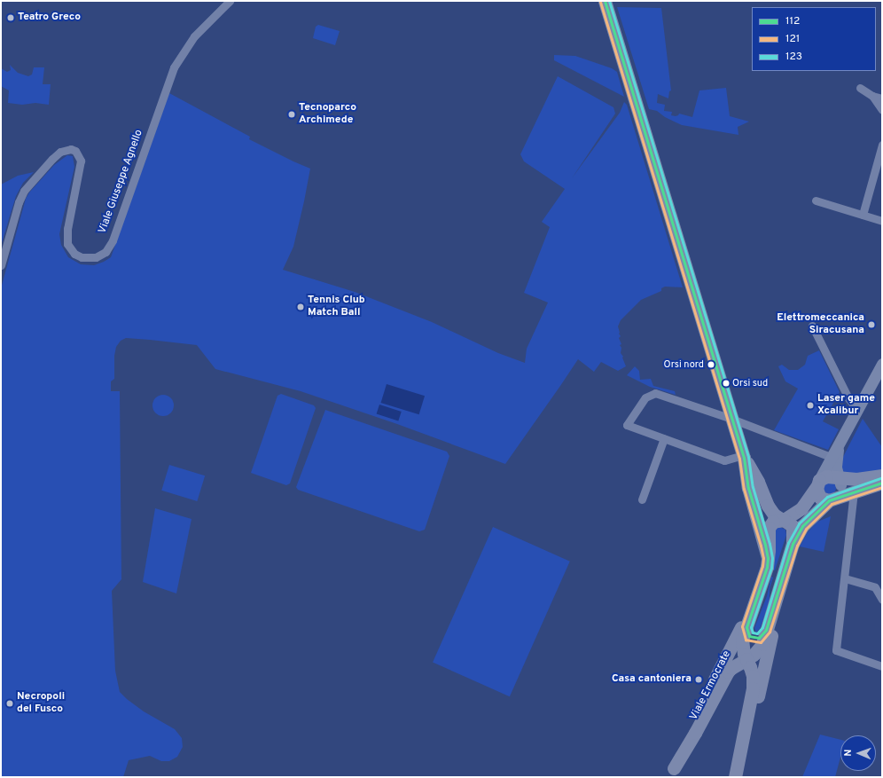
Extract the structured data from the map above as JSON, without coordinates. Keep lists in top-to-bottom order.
{
  "streets": {
    "main road": ["Viale Ermocrate"],
    "street": ["Viale Giuseppe Agnello"]
  },
  "places": [
    "Teatro Greco",
    "Tecnoparco Archimede",
    "Tennis Club Match Ball",
    "Elettromeccanica Siracusana",
    "Orsi nord",
    "Orsi sud",
    "Laser game Xcalibur",
    "Casa cantoniera",
    "Necropoli del Fusco"
  ],
  "lines": ["transit line 112", "transit line 123", "transit line 121"],
  "legend": ["112", "121", "123"],
  "north": "left"
}
